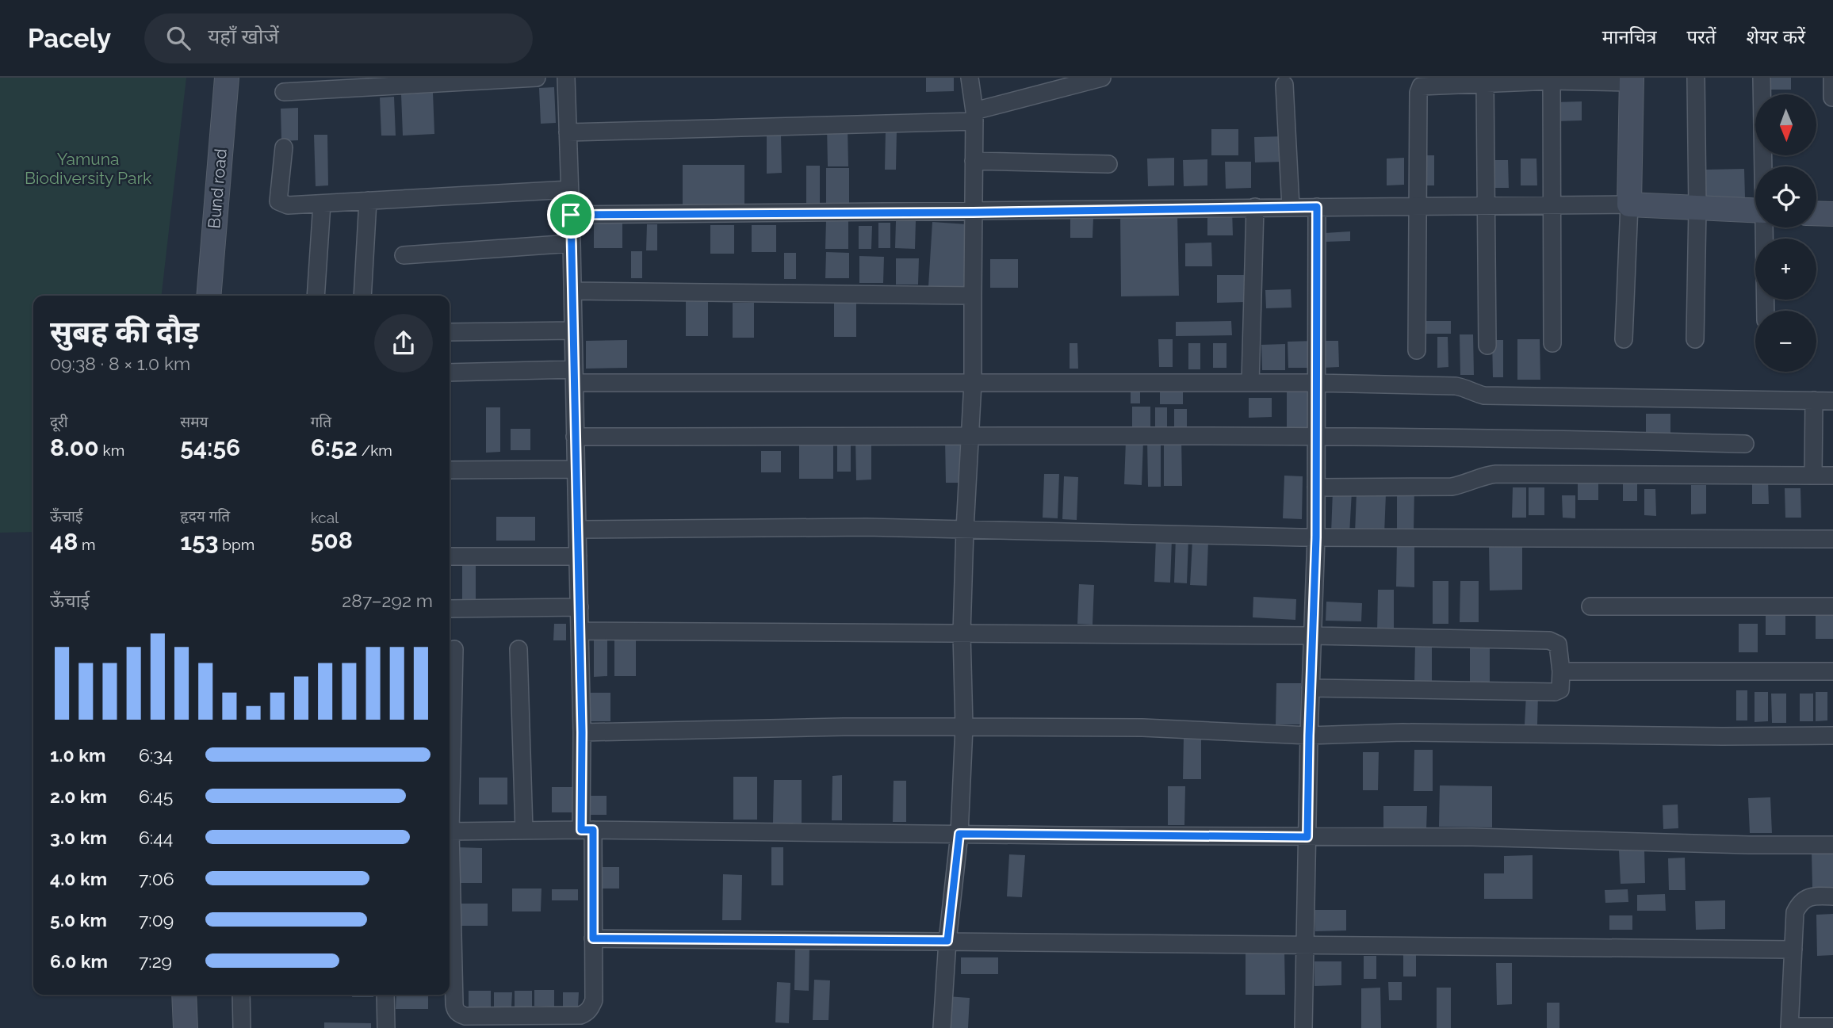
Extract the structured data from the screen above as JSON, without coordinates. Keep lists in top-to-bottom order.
{
  "streets": {
    "street": ["Bund road"]
  },
  "parks": ["Yamuna Biodiversity Park"],
  "north": "bottom",
  "page": {
    "header": "Pacely",
    "search": "यहाँ खोजें",
    "nav": ["मानचित्र", "परतें", "शेयर करें"],
    "map_buttons": ["+", "−"],
    "heading": ["सुबह की दौड़", "09:38 · 8 × 1.0 km"],
    "stats": [
      ["दूरी", "8.00 km"],
      ["समय", "54:56"],
      ["गति", "6:52 /km"],
      ["ऊँचाई", "48 m"],
      ["हृदय गति", "153 bpm"],
      ["kcal", "508"]
    ],
    "chart": ["ऊँचाई", "287–292 m"],
    "list": [
      {
        "name": "1.0 km",
        "note": "6:34"
      },
      {
        "name": "2.0 km",
        "note": "6:45"
      },
      {
        "name": "3.0 km",
        "note": "6:44"
      },
      {
        "name": "4.0 km",
        "note": "7:06"
      },
      {
        "name": "5.0 km",
        "note": "7:09"
      },
      {
        "name": "6.0 km",
        "note": "7:29"
      }
    ]
  }
}
